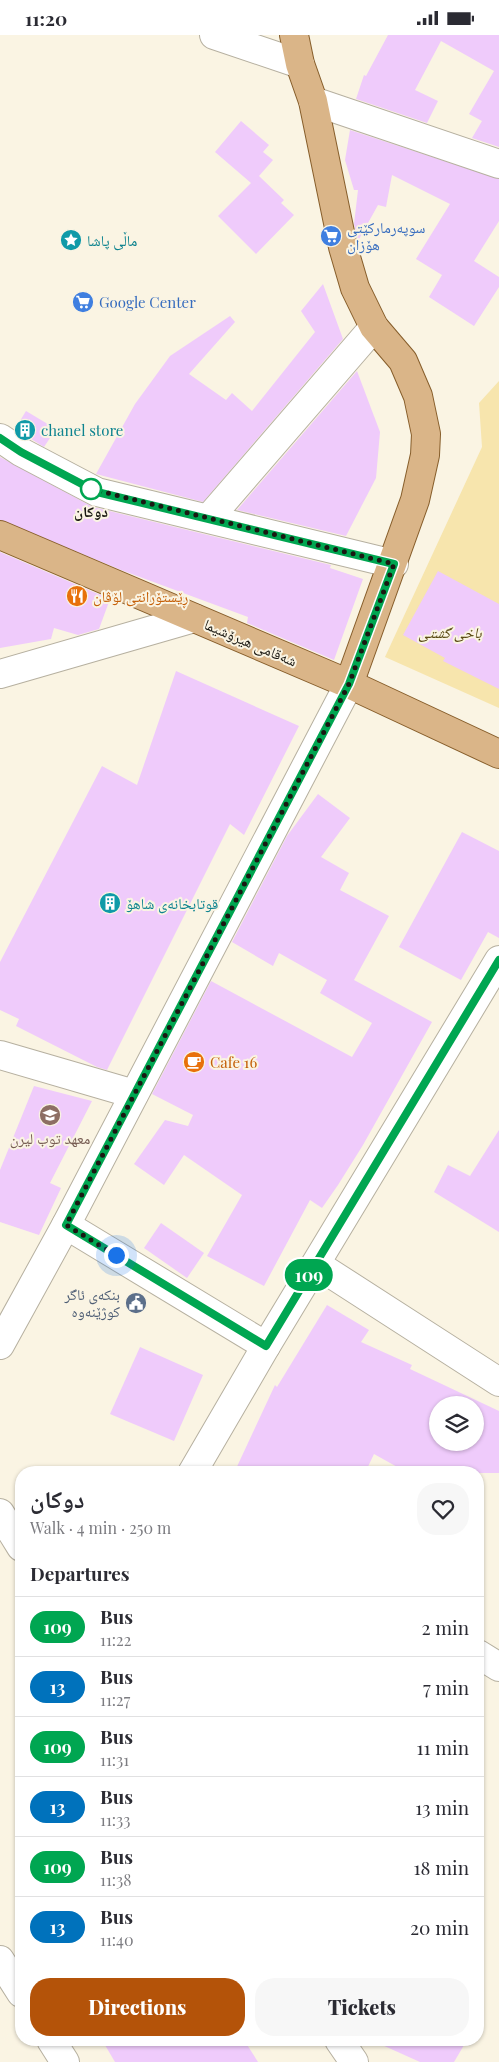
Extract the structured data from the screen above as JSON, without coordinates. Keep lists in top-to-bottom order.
{
  "streets": {
    "main road": ["شەقامی هیرۆشیما"]
  },
  "parks": ["باخی گشتی"],
  "places": {
    "supermarket": ["سوپەرمارکێتی هۆزان", "Google Center"],
    "place": ["ماڵی پاشا"],
    "building": ["chanel store", "قوتابخانەی شاهۆ"],
    "other": ["دوكان"],
    "restaurant": ["ڕێستۆرانتی لۆڤان"],
    "cafe": ["Cafe 16"],
    "school or university": ["معهد توب ليرن"],
    "public building": ["بنکەی ئاگر کوژێنەوە"]
  },
  "lines": ["bus line 109"],
  "page": {
    "status": "11:20",
    "on_map": "109",
    "heading": [
      ["دوكان", "Walk · 4 min · 250 m"],
      "Departures"
    ],
    "list": [
      {
        "mark": "109",
        "name": "Bus",
        "note": "11:22",
        "value": "2 min"
      },
      {
        "mark": "13",
        "name": "Bus",
        "note": "11:27",
        "value": "7 min"
      },
      {
        "mark": "109",
        "name": "Bus",
        "note": "11:31",
        "value": "11 min"
      },
      {
        "mark": "13",
        "name": "Bus",
        "note": "11:33",
        "value": "13 min"
      },
      {
        "mark": "109",
        "name": "Bus",
        "note": "11:38",
        "value": "18 min"
      },
      {
        "mark": "13",
        "name": "Bus",
        "note": "11:40",
        "value": "20 min"
      }
    ],
    "buttons": ["Directions", "Tickets"]
  }
}
